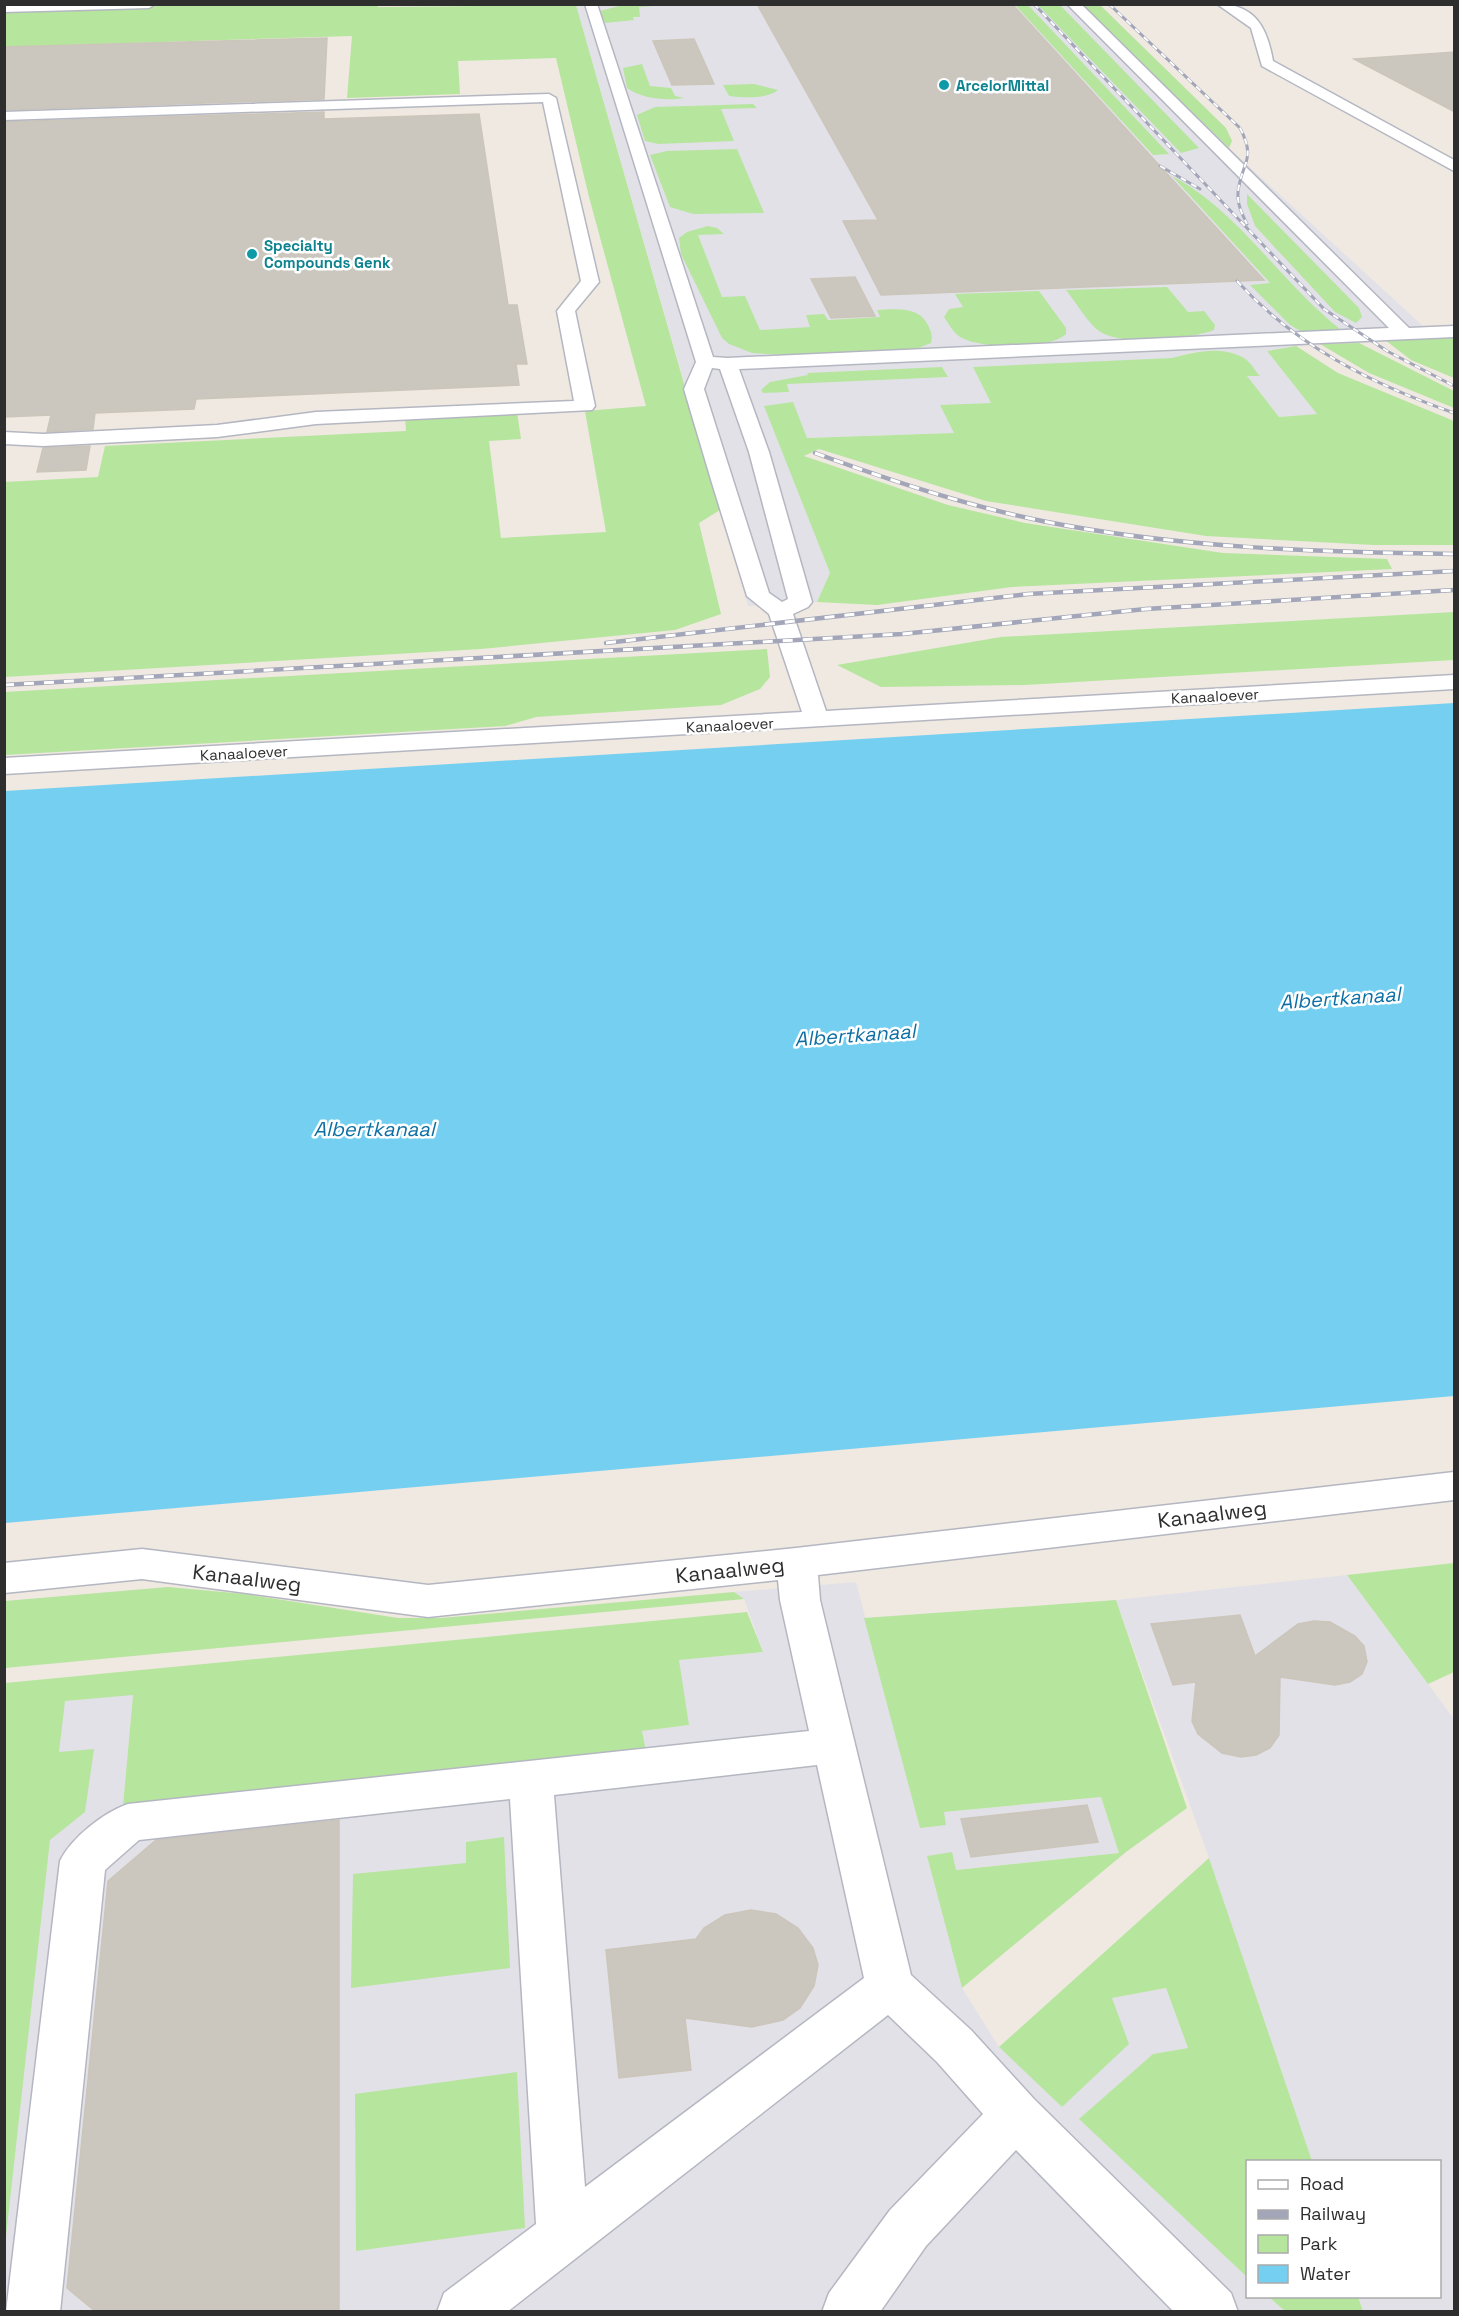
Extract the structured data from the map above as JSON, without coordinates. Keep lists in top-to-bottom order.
{
  "streets": {
    "street": ["Kanaaloever", "Kanaalweg"]
  },
  "water": ["Albertkanaal"],
  "places": ["ArcelorMittal", "Specialty Compounds Genk"],
  "legend": [
    "Road",
    "Railway",
    "Park",
    "Water"
  ]
}
